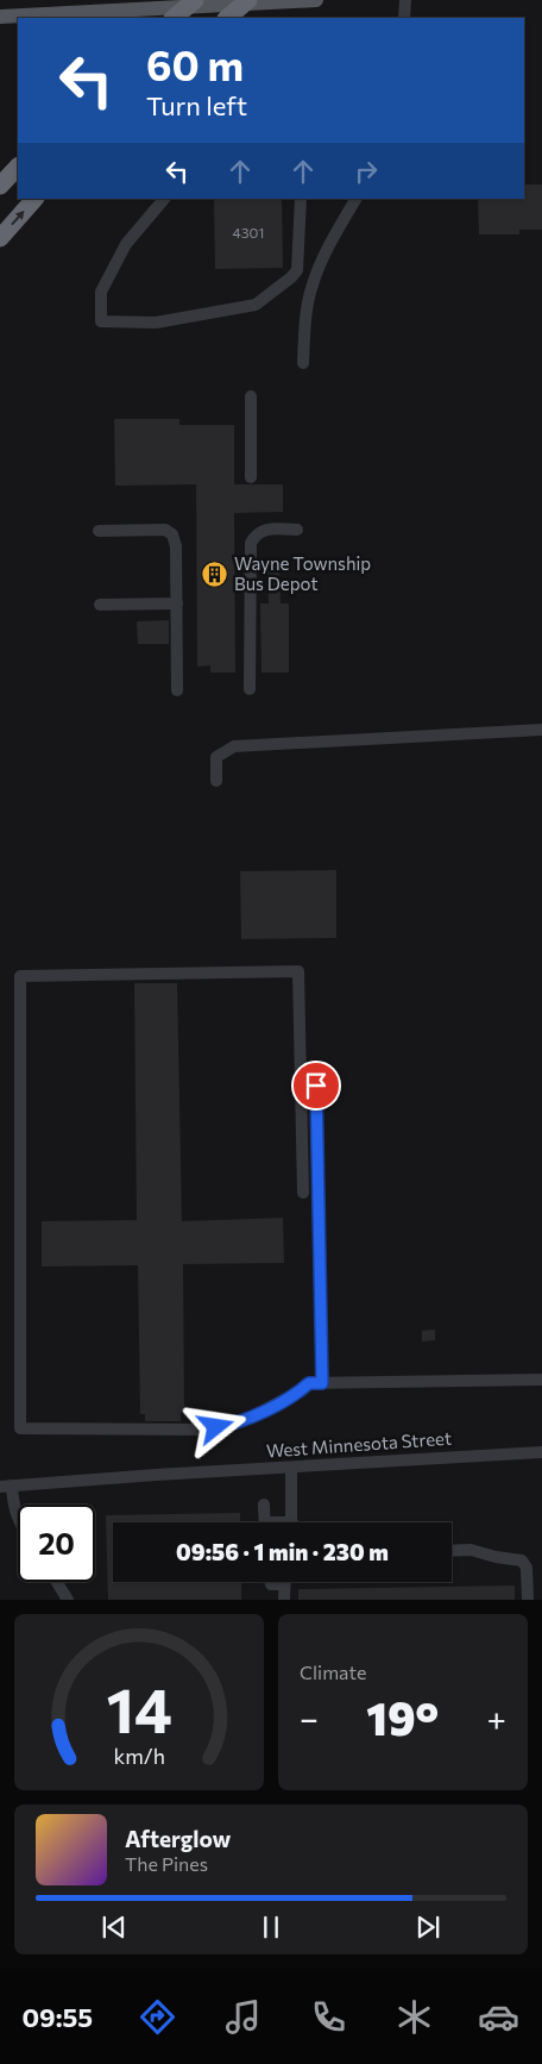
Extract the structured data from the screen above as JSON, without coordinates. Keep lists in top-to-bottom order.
{
  "streets": {
    "street": ["West Minnesota Street"]
  },
  "places": {
    "building": ["Wayne Township Bus Depot"]
  },
  "house_numbers": ["4301"],
  "page": {
    "turn": ["60 m", "Turn left"],
    "limit": "20",
    "trip": "09:56 · 1 min · 230 m",
    "tile": "Climate",
    "heat": ["−", "19°", "+"],
    "song": ["Afterglow", "The Pines"],
    "tabs": "09:55",
    "gauge": ["14", "km/h"]
  }
}
